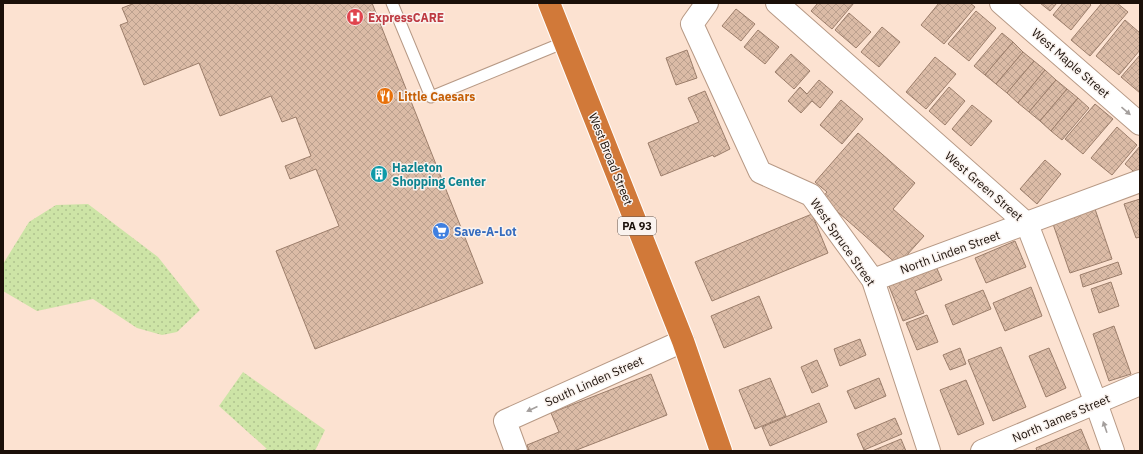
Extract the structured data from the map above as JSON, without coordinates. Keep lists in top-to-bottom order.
{
  "streets": {
    "highway": ["West Broad Street", "PA 93"],
    "street": [
      "West Maple Street",
      "West Green Street",
      "West Spruce Street",
      "North Linden Street",
      "South Linden Street",
      "North James Street"
    ]
  },
  "crossings": [
    ["West Broad Street", "South Linden Street"],
    ["West Green Street", "North Linden Street"],
    ["West Green Street", "North James Street"],
    ["West Spruce Street", "North Linden Street"]
  ],
  "one_way": ["West Maple Street", "South Linden Street"],
  "places": {
    "hospital": ["ExpressCARE"],
    "restaurant": ["Little Caesars"],
    "building": ["Hazleton Shopping Center"],
    "supermarket": ["Save-A-Lot"]
  }
}
